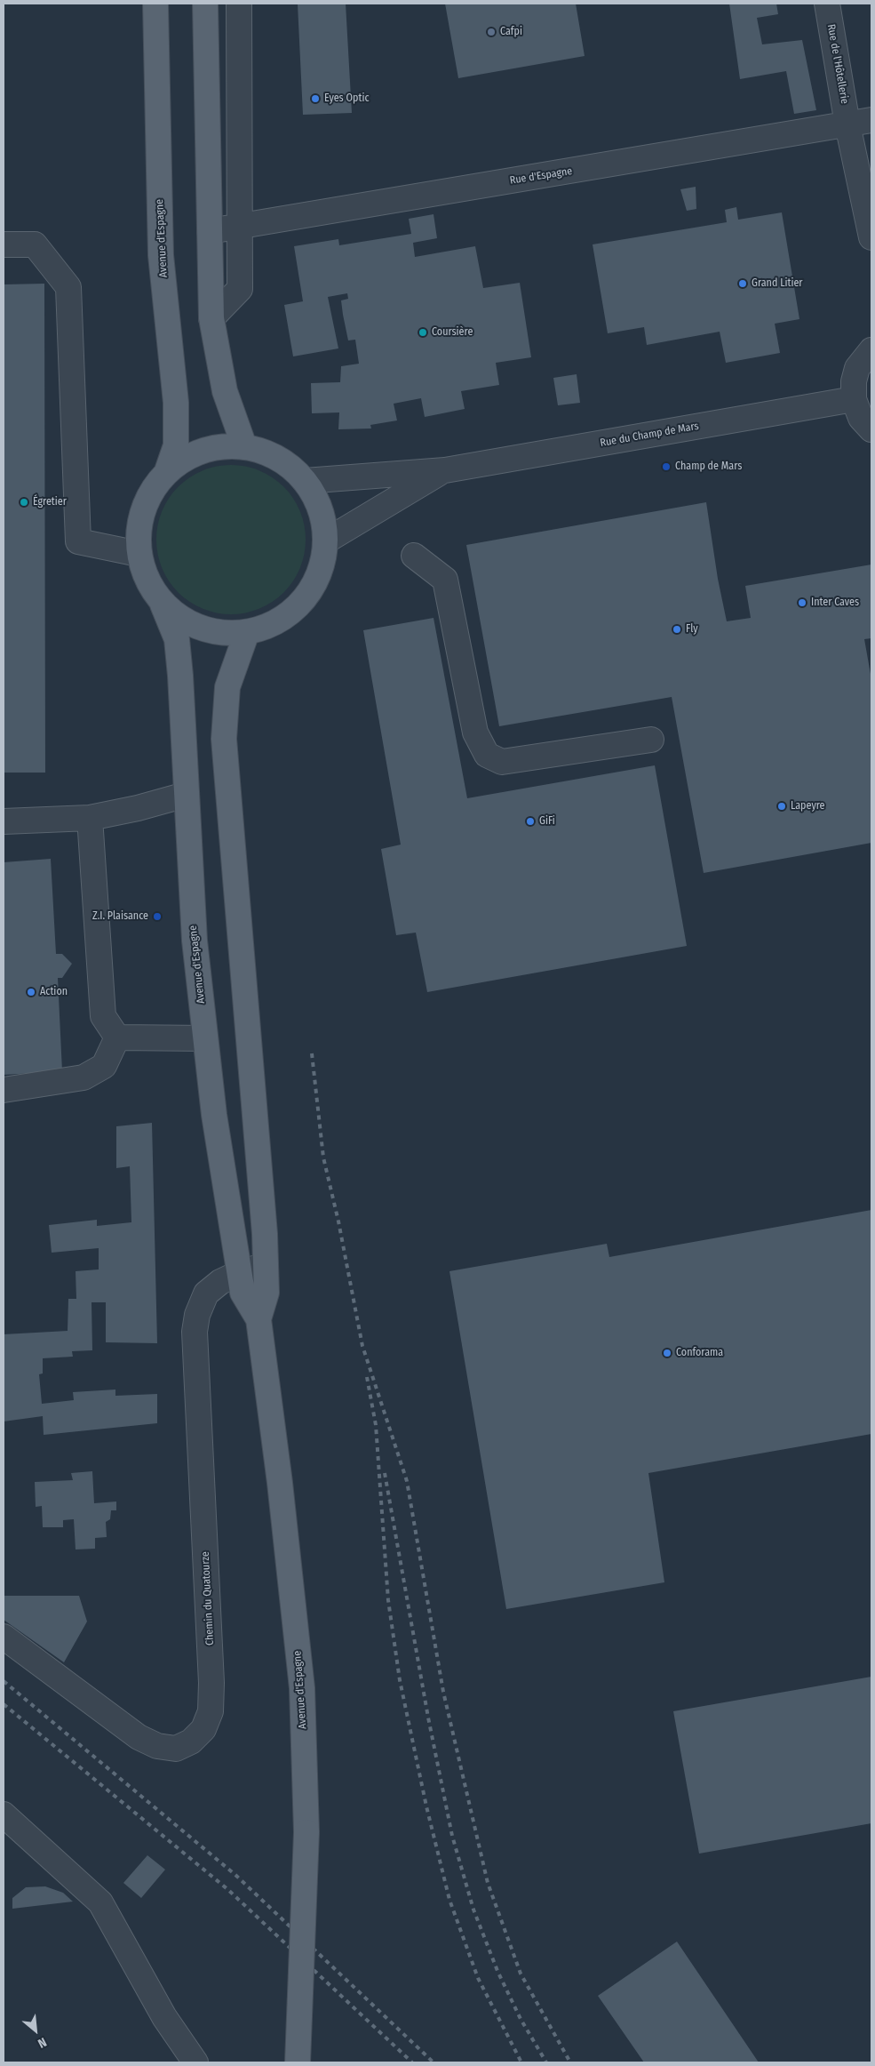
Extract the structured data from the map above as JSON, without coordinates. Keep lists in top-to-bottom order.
{
  "streets": {
    "main road": ["Avenue d'Espagne"],
    "street": [
      "Rue de l'Hôtellerie",
      "Rue d'Espagne",
      "Rue du Champ de Mars",
      "Chemin du Quatourze"
    ]
  },
  "crossings": [
    ["Rue de l'Hôtellerie", "Rue d'Espagne"],
    ["Avenue d'Espagne", "Chemin du Quatourze"]
  ],
  "places": [
    "Cafpi",
    "Eyes Optic",
    "Grand Litier",
    "Coursière",
    "Champ de Mars",
    "Égretier",
    "Inter Caves",
    "Fly",
    "Lapeyre",
    "GiFi",
    "Z.I. Plaisance",
    "Action",
    "Conforama"
  ],
  "north": "bottom right"
}
